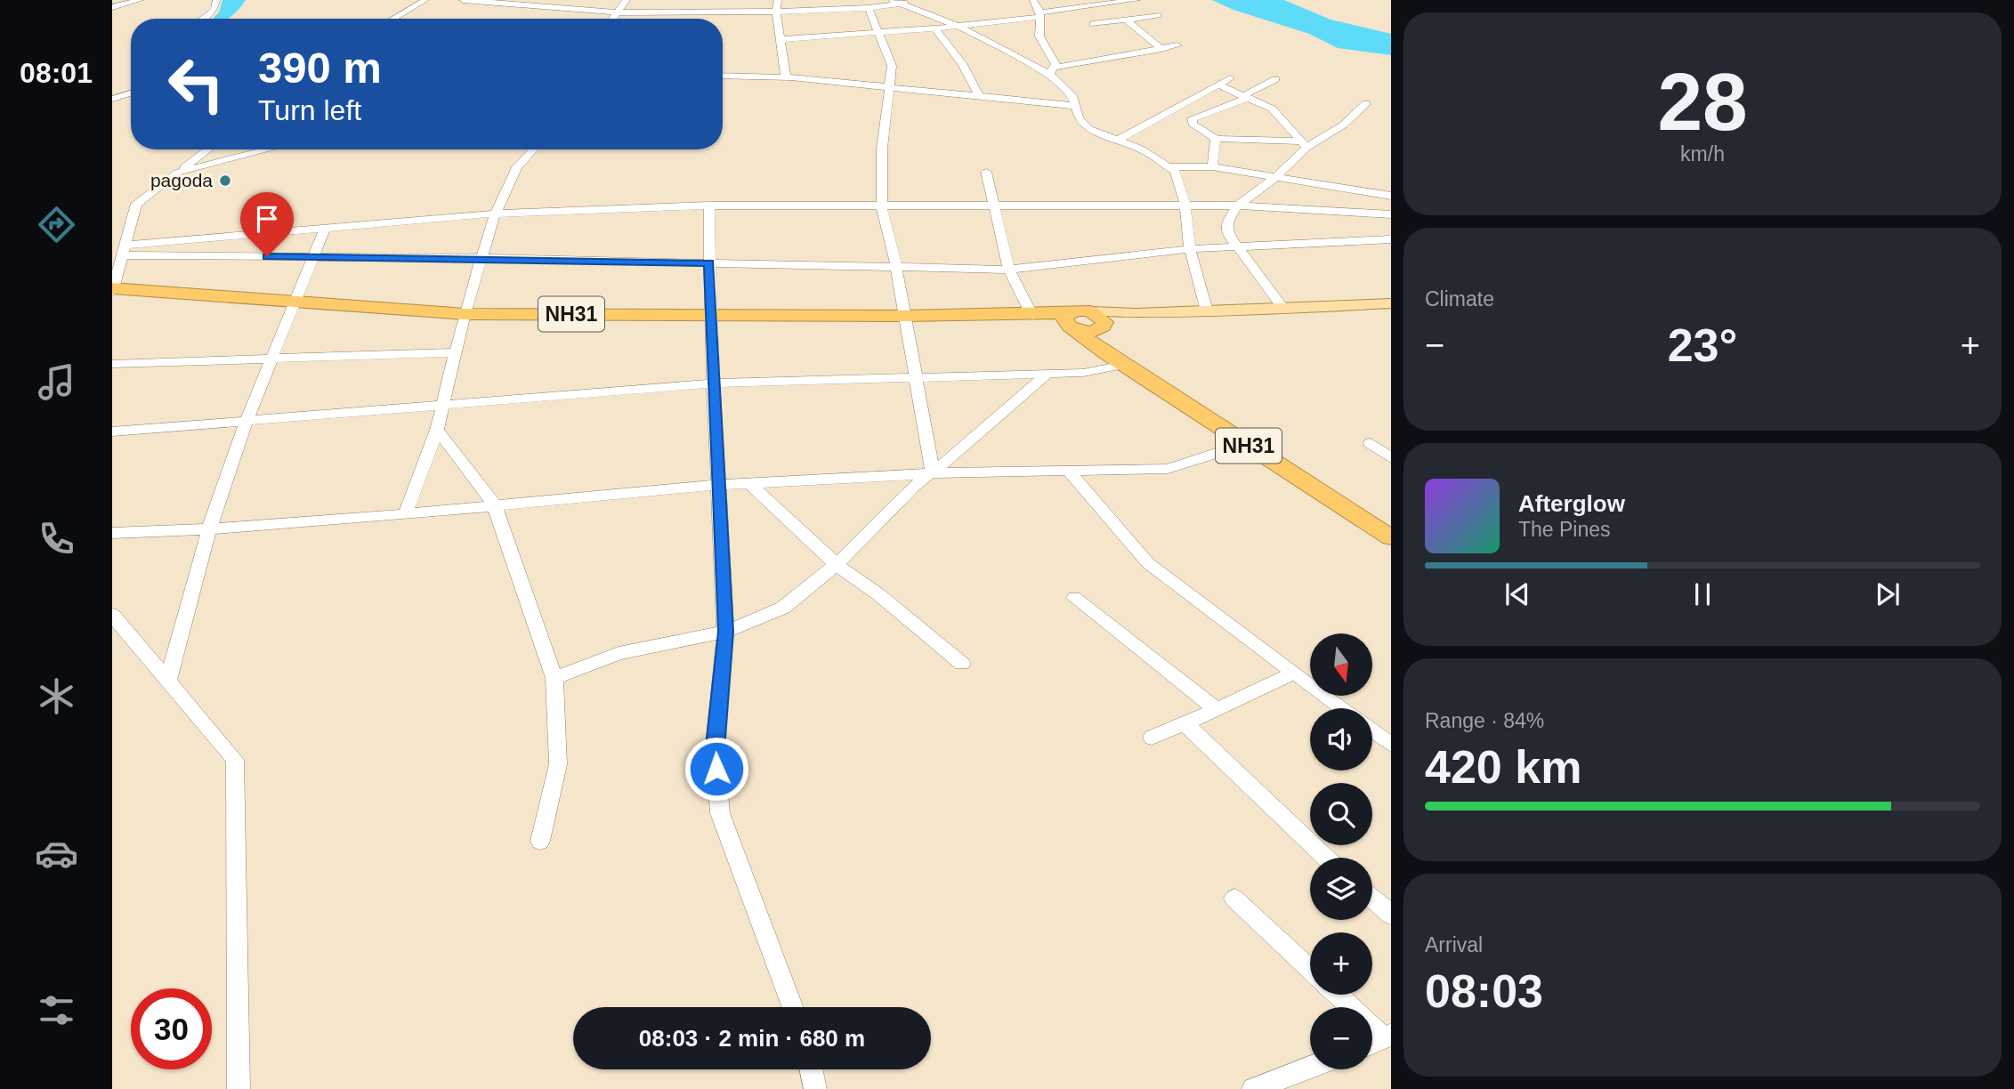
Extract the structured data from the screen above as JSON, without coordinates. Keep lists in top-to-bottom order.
{
  "streets": {
    "highway": ["NH31"]
  },
  "places": ["pagoda"],
  "north": "bottom",
  "page": {
    "tabs": "08:01",
    "tile": [
      ["28", "km/h"],
      "Climate",
      ["Range · 84%", "420 km"],
      ["Arrival", "08:03"]
    ],
    "turn": ["390 m", "Turn left"],
    "heat": ["−", "23°", "+"],
    "song": ["Afterglow", "The Pines"],
    "map_buttons": ["+", "−"],
    "limit": "30",
    "trip": "08:03 · 2 min · 680 m"
  }
}
